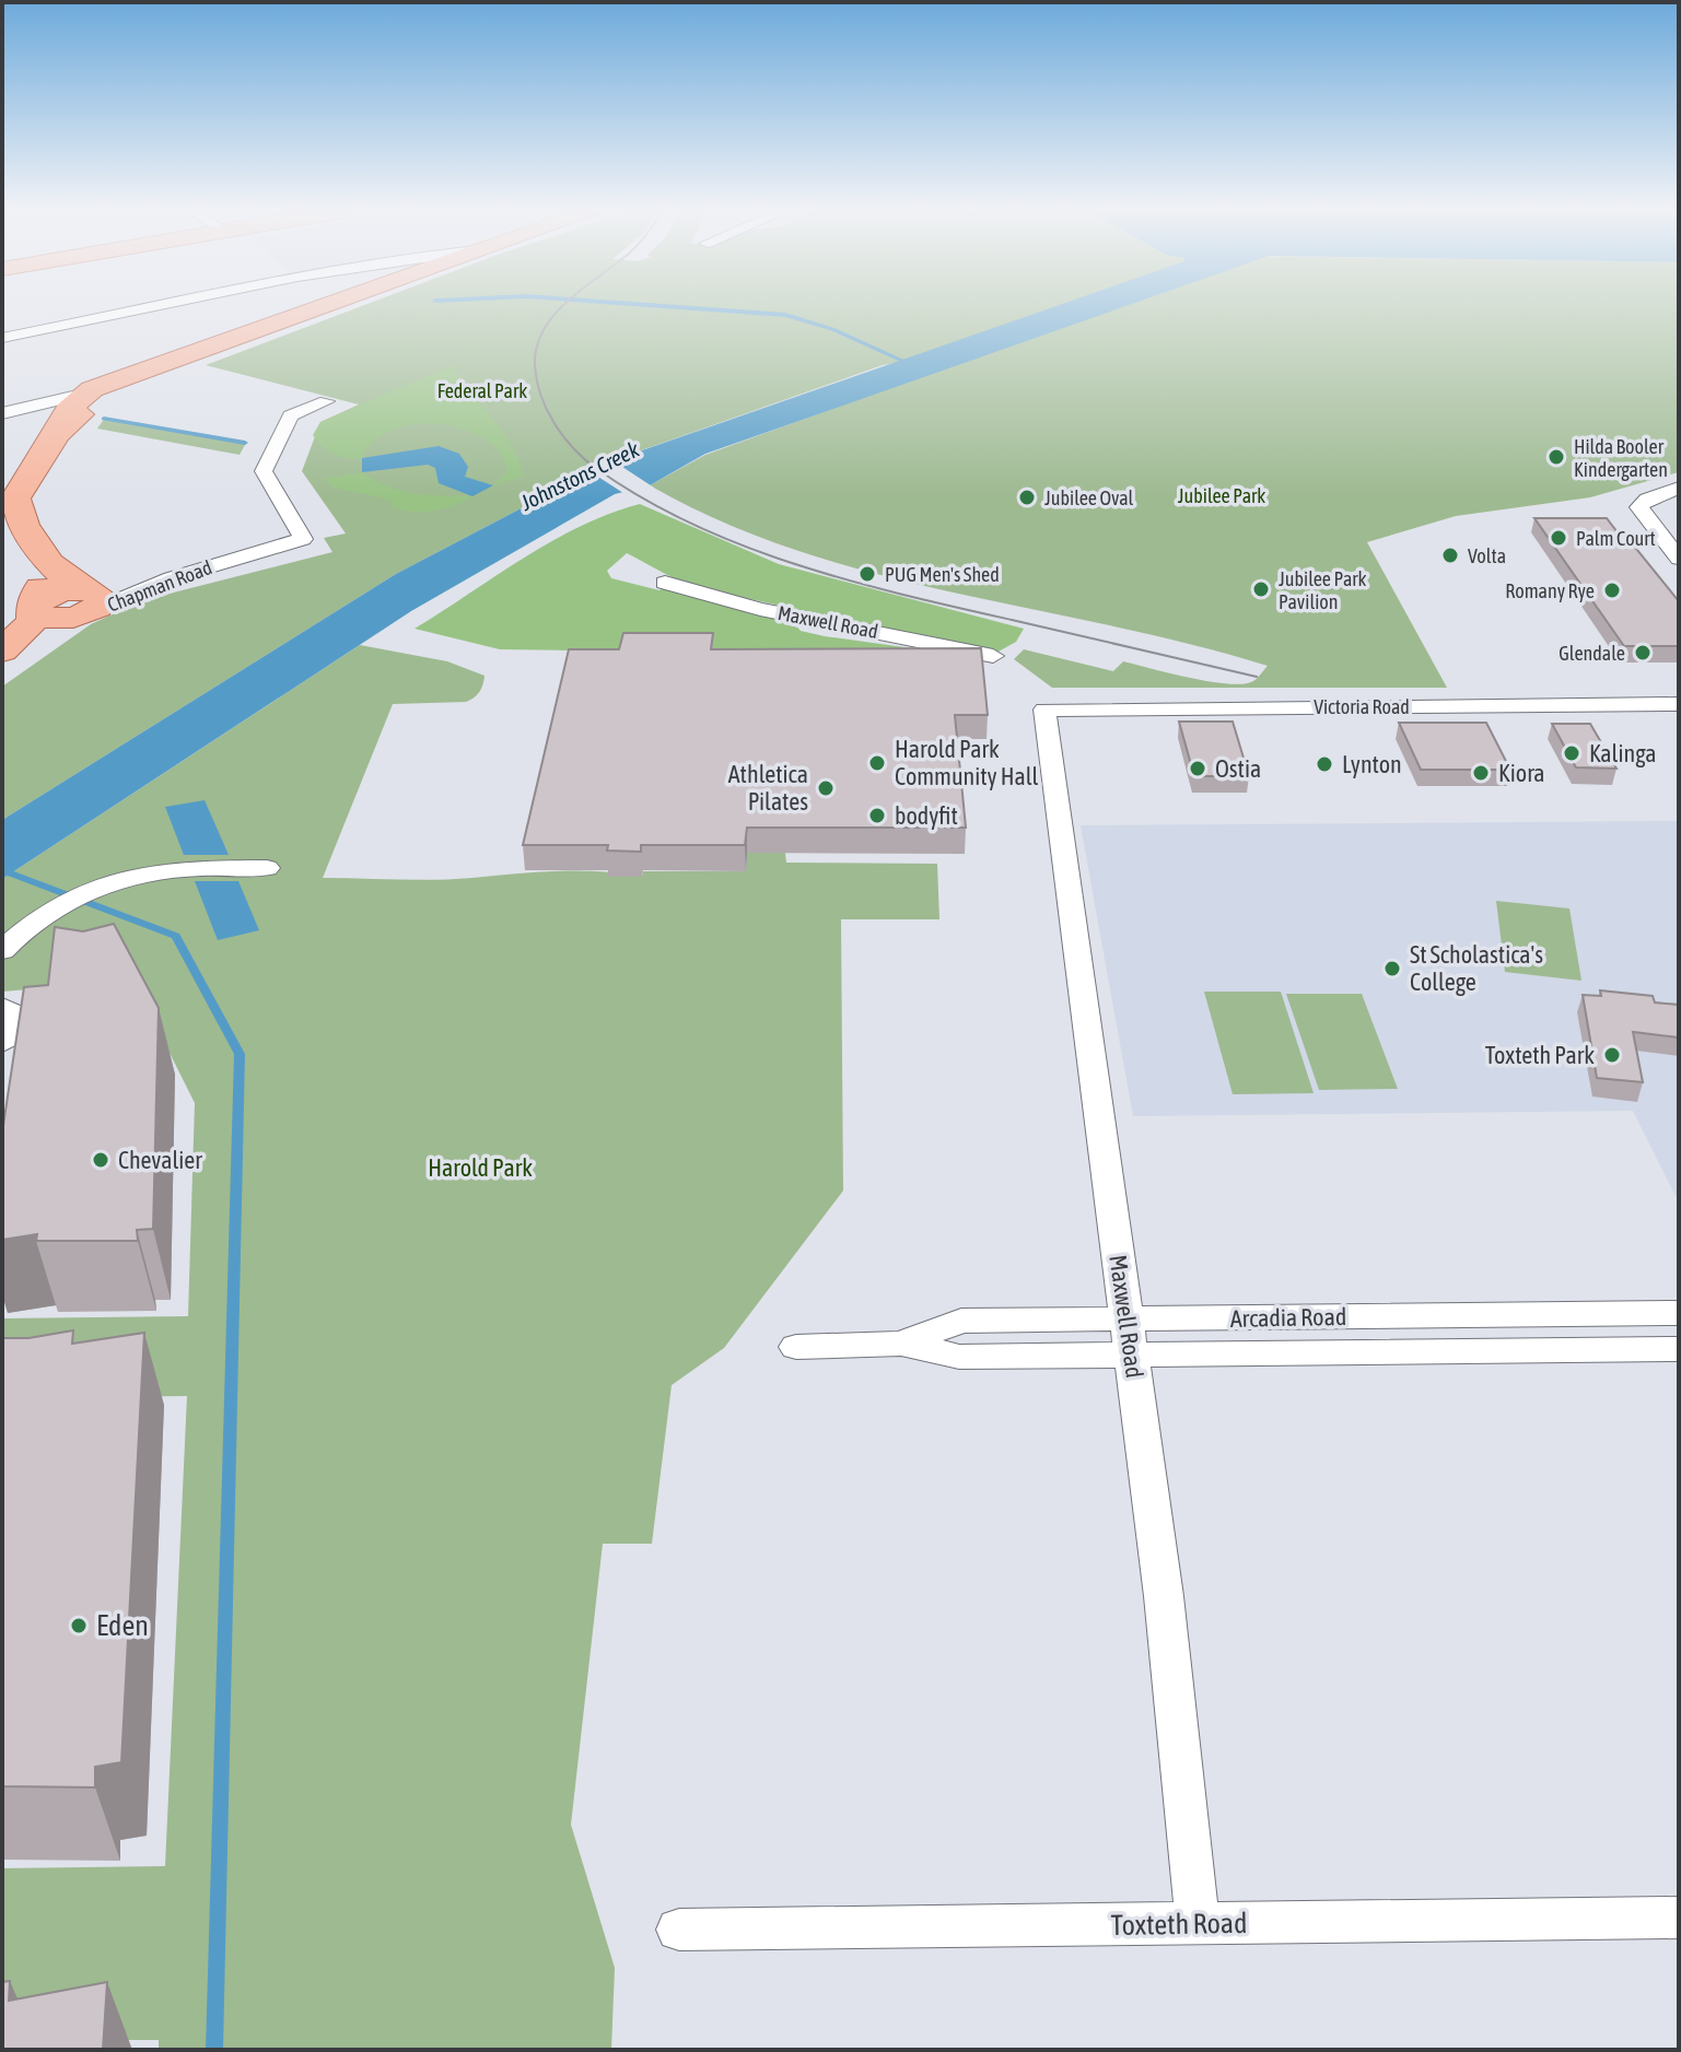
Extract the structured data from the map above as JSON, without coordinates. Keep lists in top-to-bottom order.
{
  "streets": {
    "street": [
      "Chapman Road",
      "Maxwell Road",
      "Victoria Road",
      "Arcadia Road",
      "Toxteth Road"
    ]
  },
  "crossings": [
    ["Maxwell Road", "Victoria Road"],
    ["Maxwell Road", "Arcadia Road"],
    ["Maxwell Road", "Toxteth Road"]
  ],
  "water": ["Johnstons Creek"],
  "parks": ["Federal Park", "Jubilee Park", "Harold Park"],
  "places": [
    "Hilda Booler Kindergarten",
    "Jubilee Oval",
    "Palm Court",
    "Volta",
    "PUG Men's Shed",
    "Jubilee Park Pavilion",
    "Romany Rye",
    "Glendale",
    "Kalinga",
    "Harold Park Community Hall",
    "Lynton",
    "Ostia",
    "Kiora",
    "Athletica Pilates",
    "bodyfit",
    "St Scholastica's College",
    "Toxteth Park",
    "Chevalier",
    "Eden"
  ]
}
